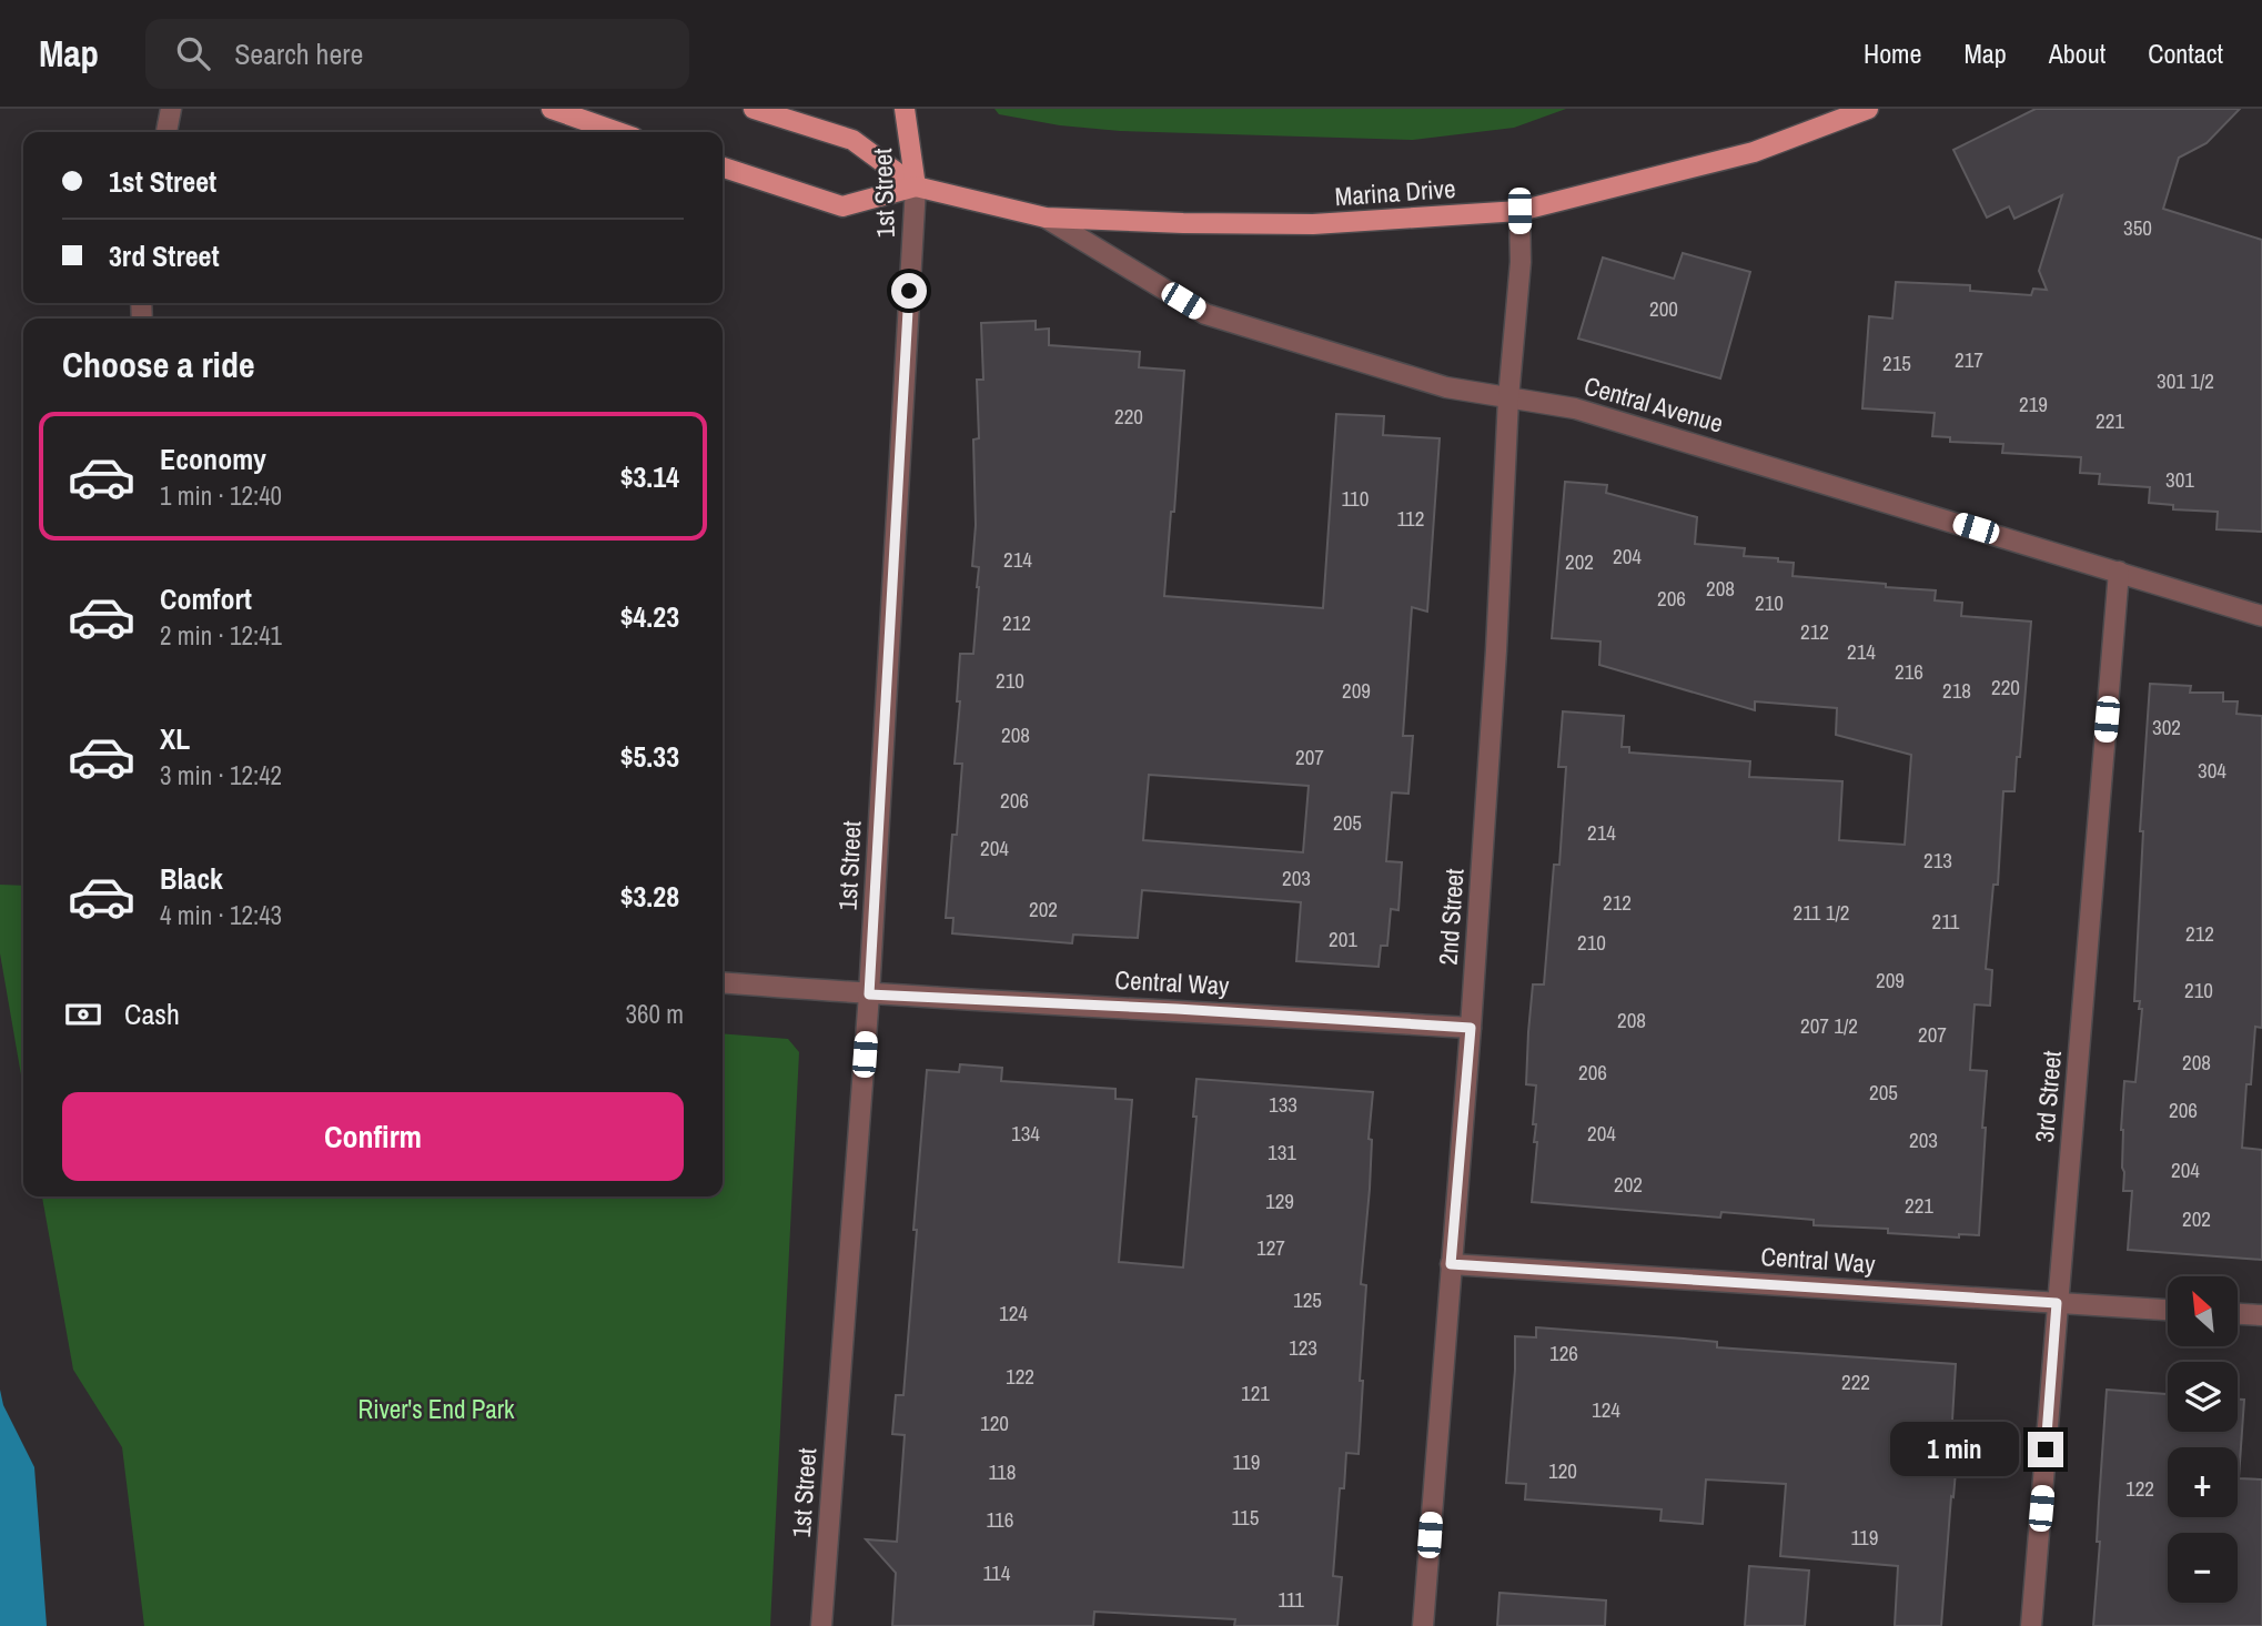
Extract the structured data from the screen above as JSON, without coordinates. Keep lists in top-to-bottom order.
{
  "streets": {
    "main road": ["Marina Drive", "1st Street"],
    "street": [
      "Central Avenue",
      "2nd Street",
      "Central Way",
      "3rd Street"
    ]
  },
  "crossings": [
    ["Marina Drive", "1st Street"],
    ["Marina Drive", "Central Avenue"],
    ["Marina Drive", "2nd Street"],
    ["1st Street", "Central Way"],
    ["Central Avenue", "2nd Street"],
    ["Central Avenue", "3rd Street"],
    ["2nd Street", "Central Way"],
    ["Central Way", "3rd Street"]
  ],
  "parks": ["River's End Park"],
  "house_numbers": [
    "350",
    "200",
    "217",
    "215",
    "301 1/2",
    "219",
    "220",
    "221",
    "301",
    "110",
    "112",
    "204",
    "214",
    "202",
    "208",
    "206",
    "210",
    "212",
    "212",
    "214",
    "216",
    "210",
    "220",
    "209",
    "218",
    "302",
    "208",
    "207",
    "304",
    "206",
    "205",
    "214",
    "204",
    "213",
    "203",
    "212",
    "202",
    "211 1/2",
    "211",
    "212",
    "201",
    "210",
    "209",
    "210",
    "208",
    "207 1/2",
    "207",
    "208",
    "206",
    "205",
    "133",
    "206",
    "134",
    "204",
    "203",
    "131",
    "204",
    "202",
    "129",
    "221",
    "202",
    "127",
    "125",
    "124",
    "123",
    "126",
    "122",
    "222",
    "121",
    "124",
    "120",
    "119",
    "120",
    "118",
    "122",
    "115",
    "116",
    "119",
    "114",
    "111"
  ],
  "north": "top left",
  "page": {
    "header": "Map",
    "search": "Search here",
    "nav": [
      "Home",
      "Map",
      "About",
      "Contact"
    ],
    "banner": ["1st Street", "3rd Street"],
    "heading": "Choose a ride",
    "list": [
      {
        "name": "Economy",
        "note": "1 min · 12:40",
        "value": "$3.14"
      },
      {
        "name": "Comfort",
        "note": "2 min · 12:41",
        "value": "$4.23"
      },
      {
        "name": "XL",
        "note": "3 min · 12:42",
        "value": "$5.33"
      },
      {
        "name": "Black",
        "note": "4 min · 12:43",
        "value": "$3.28"
      }
    ],
    "pay": ["Cash", "360 m"],
    "buttons": "Confirm",
    "map_buttons": ["+", "−"],
    "bubble": "1 min"
  }
}
